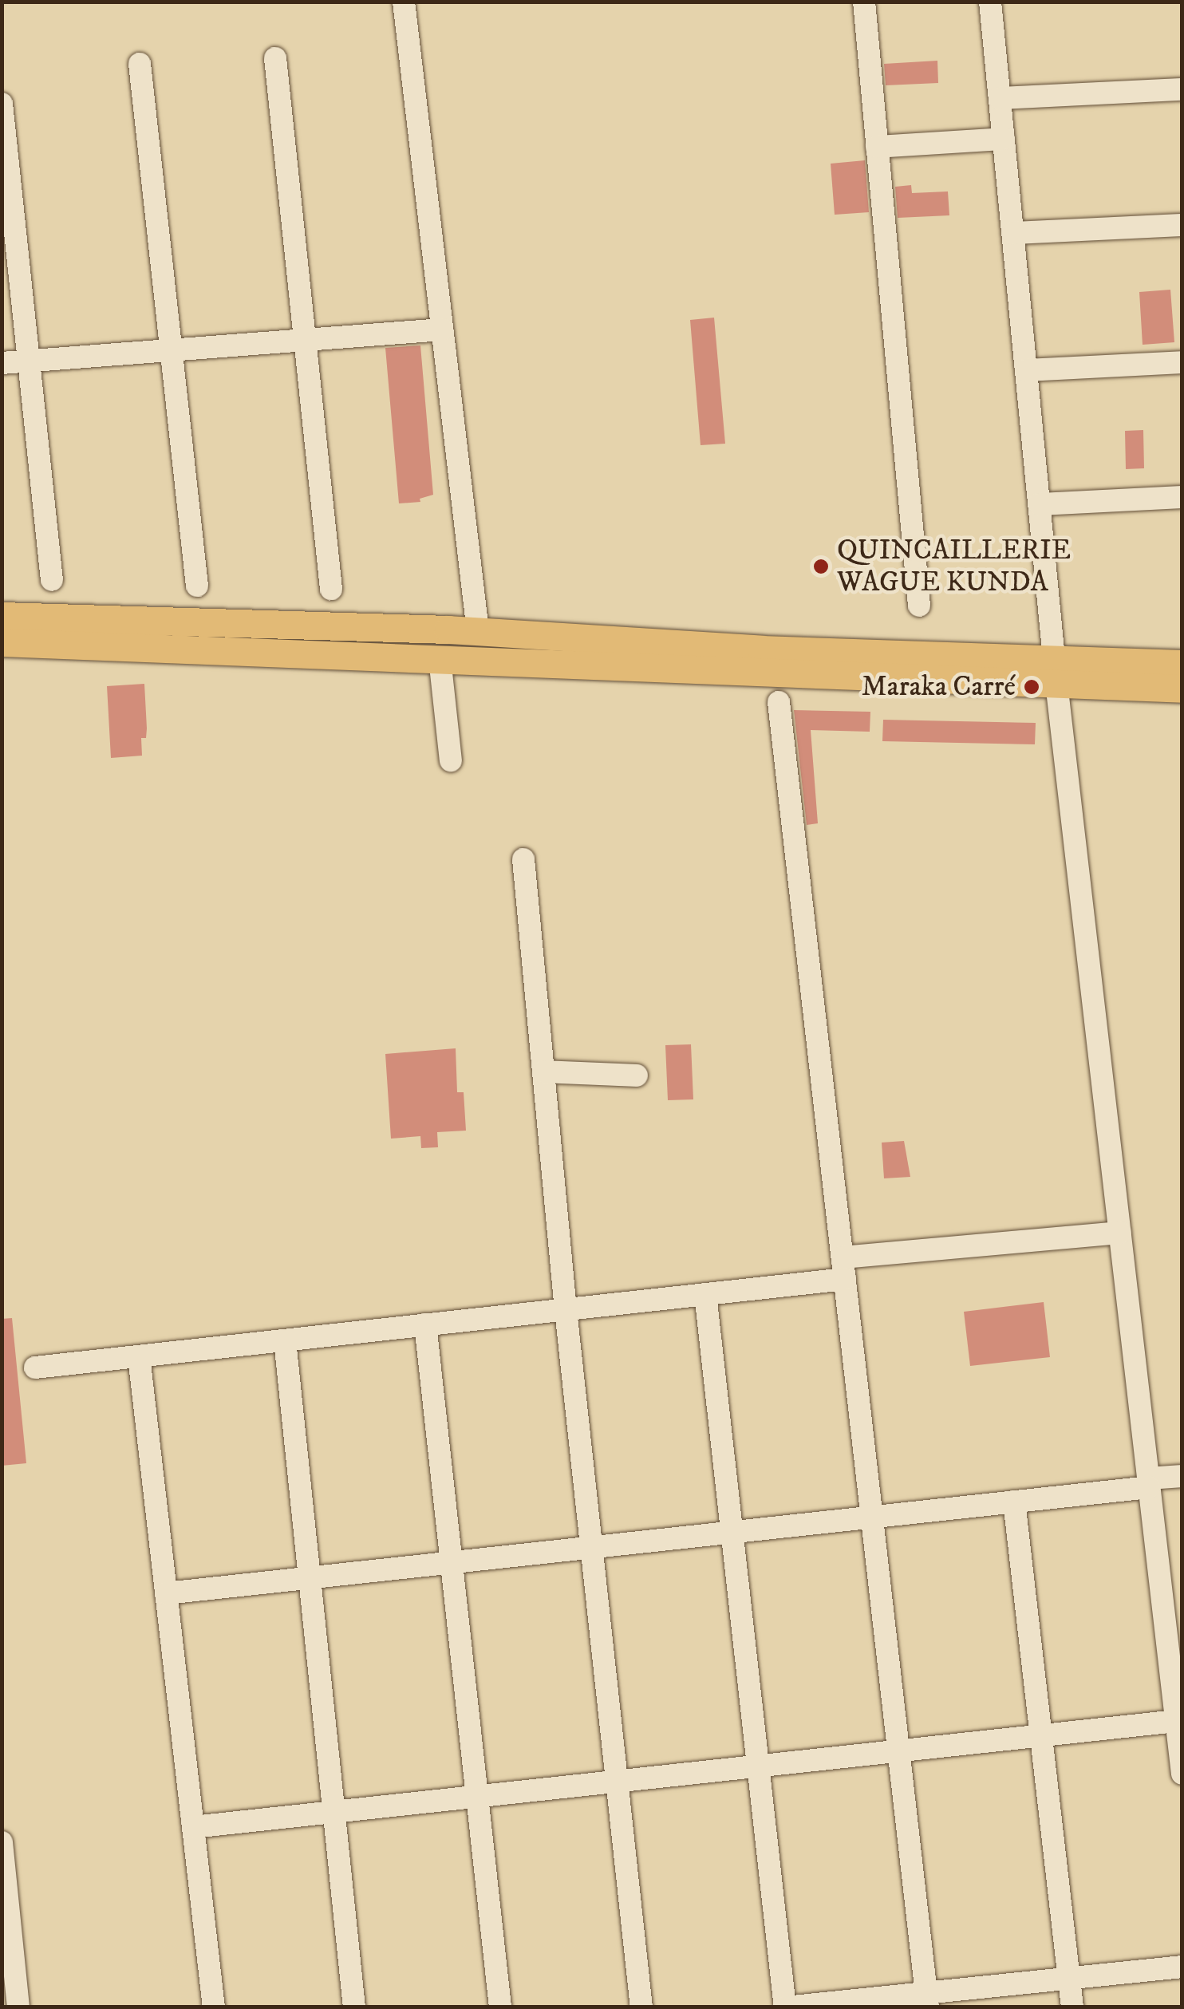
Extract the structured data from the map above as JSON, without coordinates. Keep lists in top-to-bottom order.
{
  "places": ["QUINCAILLERIE WAGUE KUNDA", "Maraka Carré"]
}
